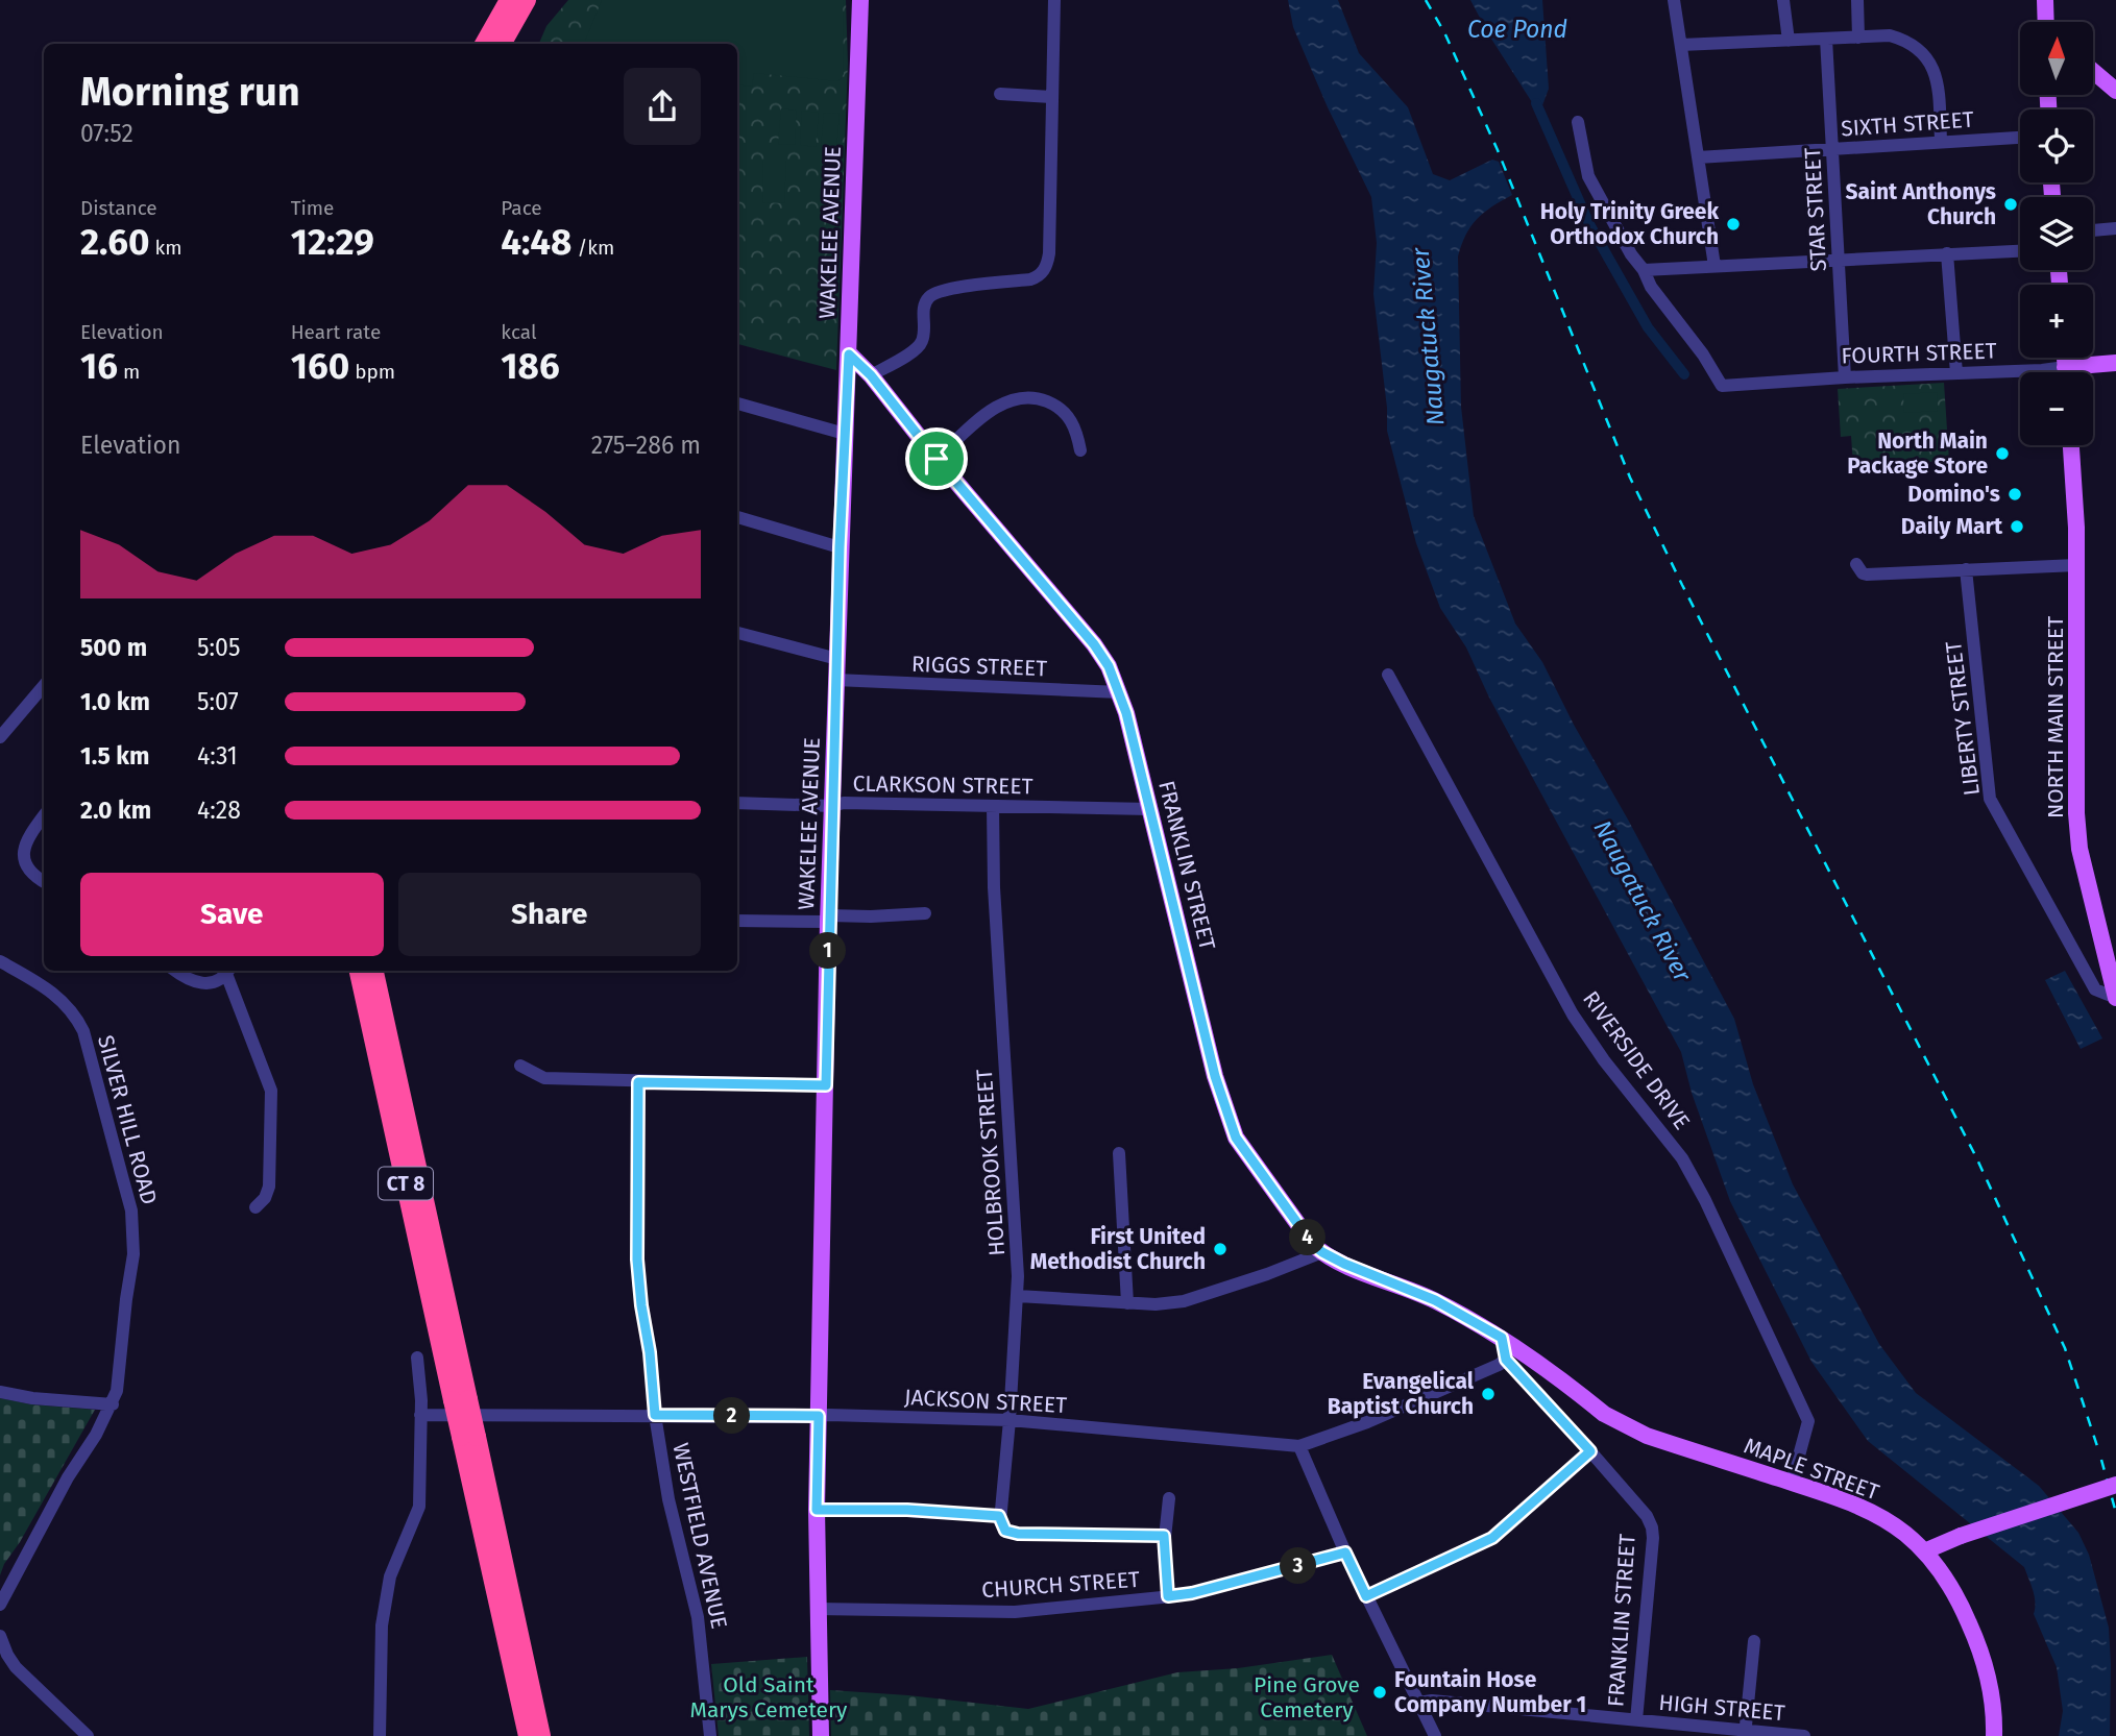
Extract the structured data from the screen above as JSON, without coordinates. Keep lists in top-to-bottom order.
{
  "streets": {
    "highway": ["CT 8"],
    "main road": [
      "WAKELEE AVENUE",
      "FOURTH STREET",
      "NORTH MAIN STREET",
      "FRANKLIN STREET",
      "MAPLE STREET"
    ],
    "street": [
      "SIXTH STREET",
      "STAR STREET",
      "RIGGS STREET",
      "LIBERTY STREET",
      "CLARKSON STREET",
      "RIVERSIDE DRIVE",
      "SILVER HILL ROAD",
      "HOLBROOK STREET",
      "JACKSON STREET",
      "WESTFIELD AVENUE",
      "CHURCH STREET",
      "HIGH STREET"
    ]
  },
  "crossings": [
    ["SIXTH STREET", "STAR STREET"],
    ["STAR STREET", "FOURTH STREET"],
    ["WAKELEE AVENUE", "RIGGS STREET"],
    ["WAKELEE AVENUE", "CLARKSON STREET"],
    ["WAKELEE AVENUE", "FRANKLIN STREET"],
    ["WAKELEE AVENUE", "JACKSON STREET"],
    ["WAKELEE AVENUE", "CHURCH STREET"],
    ["RIGGS STREET", "FRANKLIN STREET"],
    ["NORTH MAIN STREET", "LIBERTY STREET"],
    ["CLARKSON STREET", "FRANKLIN STREET"],
    ["CLARKSON STREET", "HOLBROOK STREET"],
    ["FRANKLIN STREET", "JACKSON STREET"],
    ["FRANKLIN STREET", "MAPLE STREET"],
    ["FRANKLIN STREET", "HIGH STREET"],
    ["RIVERSIDE DRIVE", "MAPLE STREET"],
    ["HOLBROOK STREET", "JACKSON STREET"],
    ["JACKSON STREET", "WESTFIELD AVENUE"]
  ],
  "water": ["Coe Pond", "Naugatuck River"],
  "parks": ["Old Saint Marys Cemetery", "Pine Grove Cemetery"],
  "places": [
    "Saint Anthonys Church",
    "Holy Trinity Greek Orthodox Church",
    "North Main Package Store",
    "Domino's",
    "Daily Mart",
    "First United Methodist Church",
    "Evangelical Baptist Church",
    "Fountain Hose Company Number 1"
  ],
  "north": "top",
  "page": {
    "map_buttons": ["+", "−"],
    "heading": ["Morning run", "07:52"],
    "stats": [
      ["Distance", "2.60 km"],
      ["Time", "12:29"],
      ["Pace", "4:48 /km"],
      ["Elevation", "16 m"],
      ["Heart rate", "160 bpm"],
      ["kcal", "186"]
    ],
    "chart": ["Elevation", "275–286 m"],
    "list": [
      {
        "name": "500 m",
        "note": "5:05"
      },
      {
        "name": "1.0 km",
        "note": "5:07"
      },
      {
        "name": "1.5 km",
        "note": "4:31"
      },
      {
        "name": "2.0 km",
        "note": "4:28"
      }
    ],
    "buttons": ["Save", "Share"],
    "pins": [
      "1",
      "4",
      "2",
      "3"
    ]
  }
}
